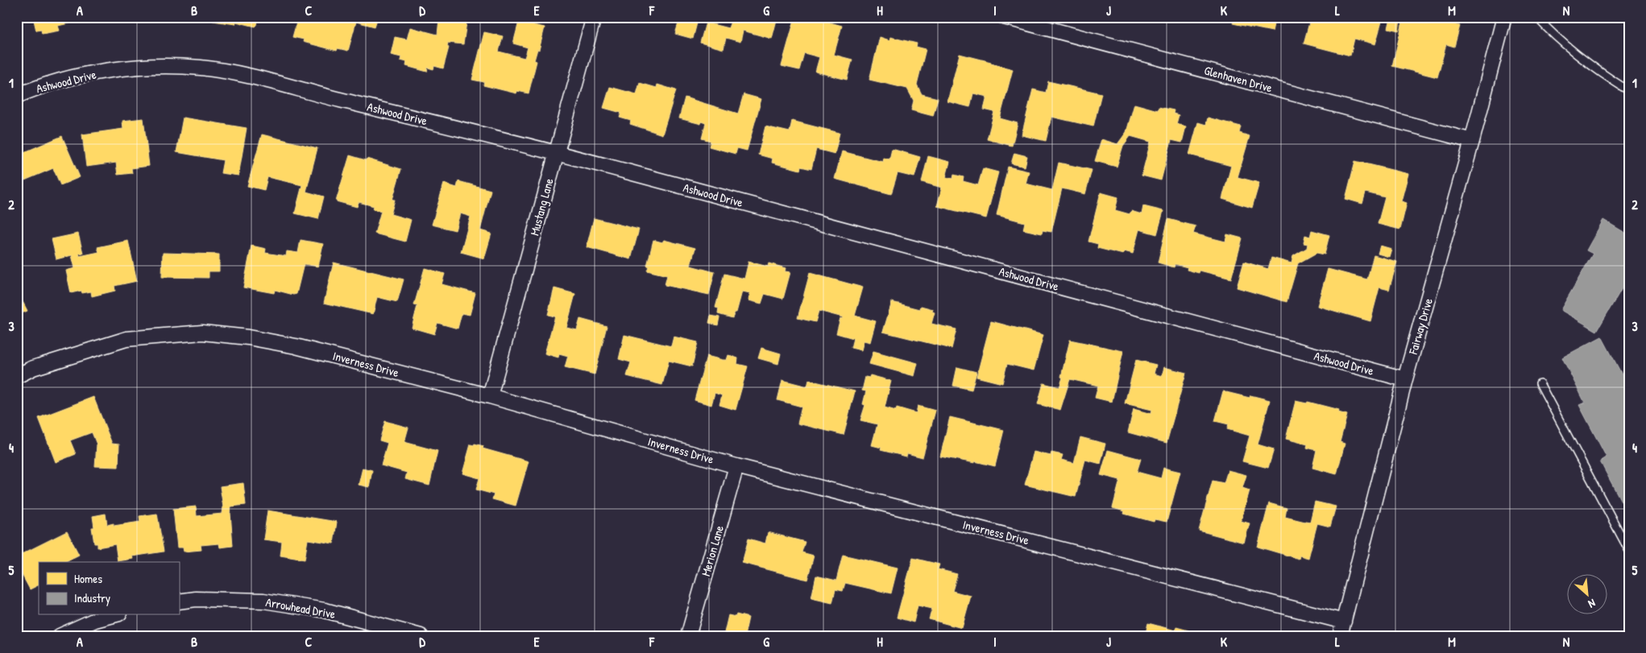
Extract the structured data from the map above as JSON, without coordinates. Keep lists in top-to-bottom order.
{
  "streets": {
    "street": [
      "Glenhaven Drive",
      "Ashwood Drive",
      "Mustang Lane",
      "Fairway Drive",
      "Inverness Drive",
      "Merion Lane",
      "Arrowhead Drive"
    ]
  },
  "crossings": [
    ["Glenhaven Drive", "Fairway Drive"],
    ["Ashwood Drive", "Mustang Lane"],
    ["Ashwood Drive", "Fairway Drive"],
    ["Mustang Lane", "Inverness Drive"],
    ["Fairway Drive", "Inverness Drive"],
    ["Inverness Drive", "Merion Lane"]
  ],
  "legend": ["Homes", "Industry"],
  "north": "bottom right",
  "grid": {
    "columns": [
      "A",
      "B",
      "C",
      "D",
      "E",
      "F",
      "G",
      "H",
      "I",
      "J",
      "K",
      "L",
      "M",
      "N"
    ],
    "rows": [
      "1",
      "2",
      "3",
      "4",
      "5"
    ]
  }
}
